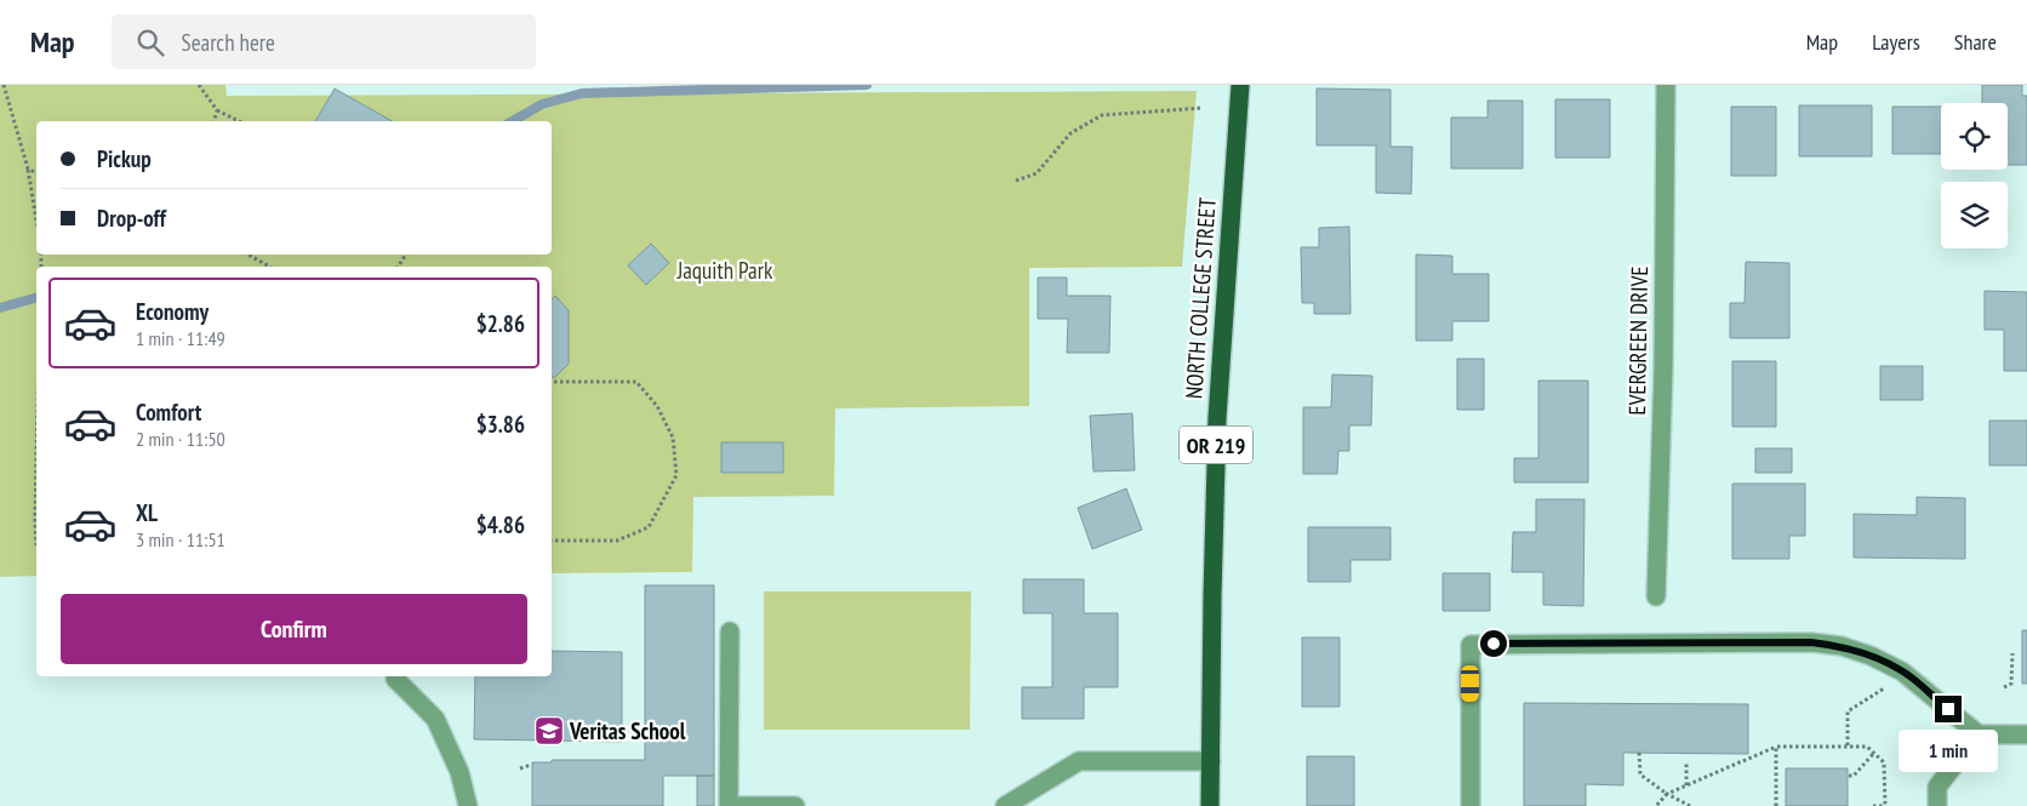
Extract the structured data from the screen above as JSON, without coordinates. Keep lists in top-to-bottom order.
{
  "streets": {
    "main road": ["NORTH COLLEGE STREET", "OR 219"],
    "street": ["EVERGREEN DRIVE"]
  },
  "parks": ["Jaquith Park"],
  "places": {
    "school or university": ["Veritas School"]
  },
  "page": {
    "header": "Map",
    "search": "Search here",
    "nav": ["Map", "Layers", "Share"],
    "banner": ["Pickup", "Drop-off"],
    "list": [
      {
        "name": "Economy",
        "note": "1 min · 11:49",
        "value": "$2.86"
      },
      {
        "name": "Comfort",
        "note": "2 min · 11:50",
        "value": "$3.86"
      },
      {
        "name": "XL",
        "note": "3 min · 11:51",
        "value": "$4.86"
      }
    ],
    "buttons": "Confirm",
    "bubble": "1 min"
  }
}
